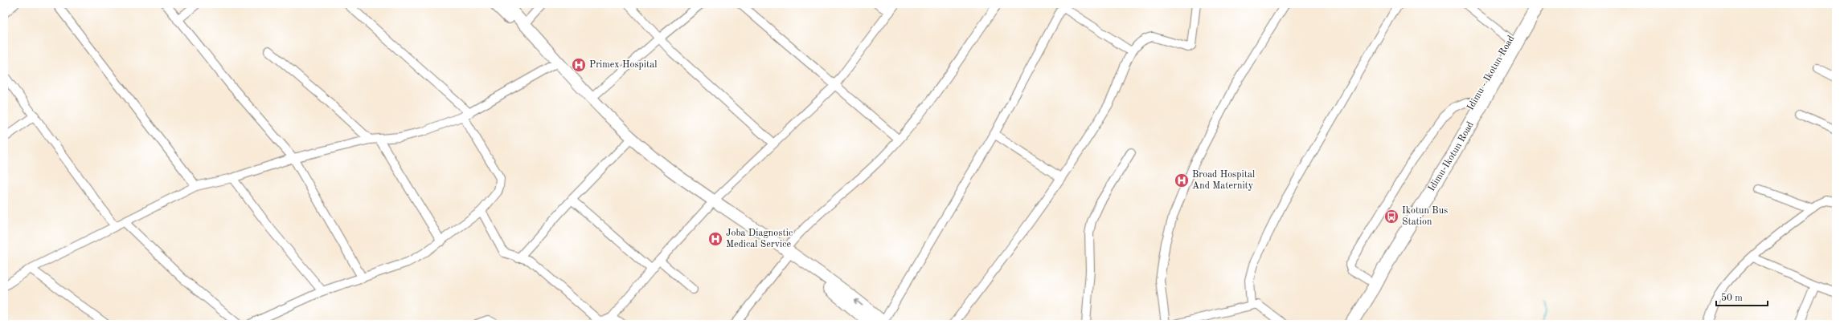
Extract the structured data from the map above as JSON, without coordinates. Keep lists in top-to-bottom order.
{
  "streets": {
    "main road": ["Idimu - Ikotun Road", "Idimu-Ikotun Road"]
  },
  "crossings": [
    ["Idimu - Ikotun Road", "Idimu-Ikotun Road"]
  ],
  "places": {
    "hospital": ["Primex Hospital", "Broad Hospital And Maternity", "Joba Diagnostic Medical Service"],
    "bus stop": ["Ikotun Bus Station"]
  },
  "scale_bar": "50 m"
}
